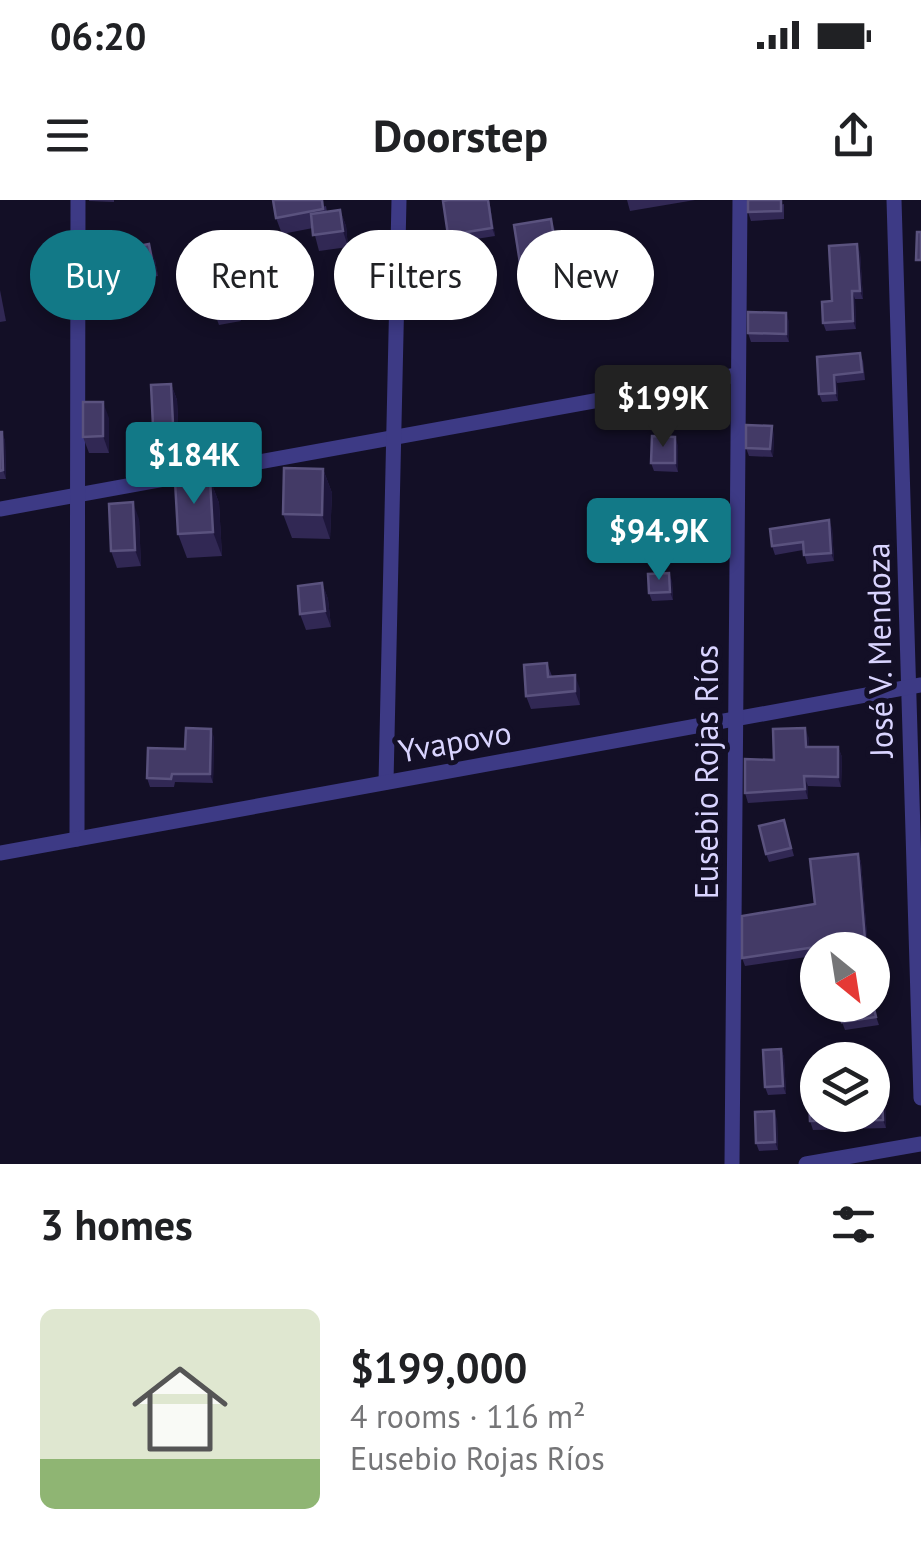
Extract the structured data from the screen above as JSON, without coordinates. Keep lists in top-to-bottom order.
{
  "streets": {
    "street": ["José V. Mendoza", "Yvapovo", "Eusebio Rojas Ríos"]
  },
  "crossings": [
    ["José V. Mendoza", "Yvapovo"],
    ["Yvapovo", "Eusebio Rojas Ríos"]
  ],
  "north": "bottom right",
  "page": {
    "status": "06:20",
    "header": "Doorstep",
    "chip": [
      "Buy",
      "Rent",
      "Filters",
      "New"
    ],
    "price": ["$199K", "$184K", "$94.9K"],
    "heading": "3 homes",
    "list": [
      {
        "name": "$199,000",
        "note": "4 rooms · 116 m² · Eusebio Rojas Ríos"
      }
    ]
  }
}
